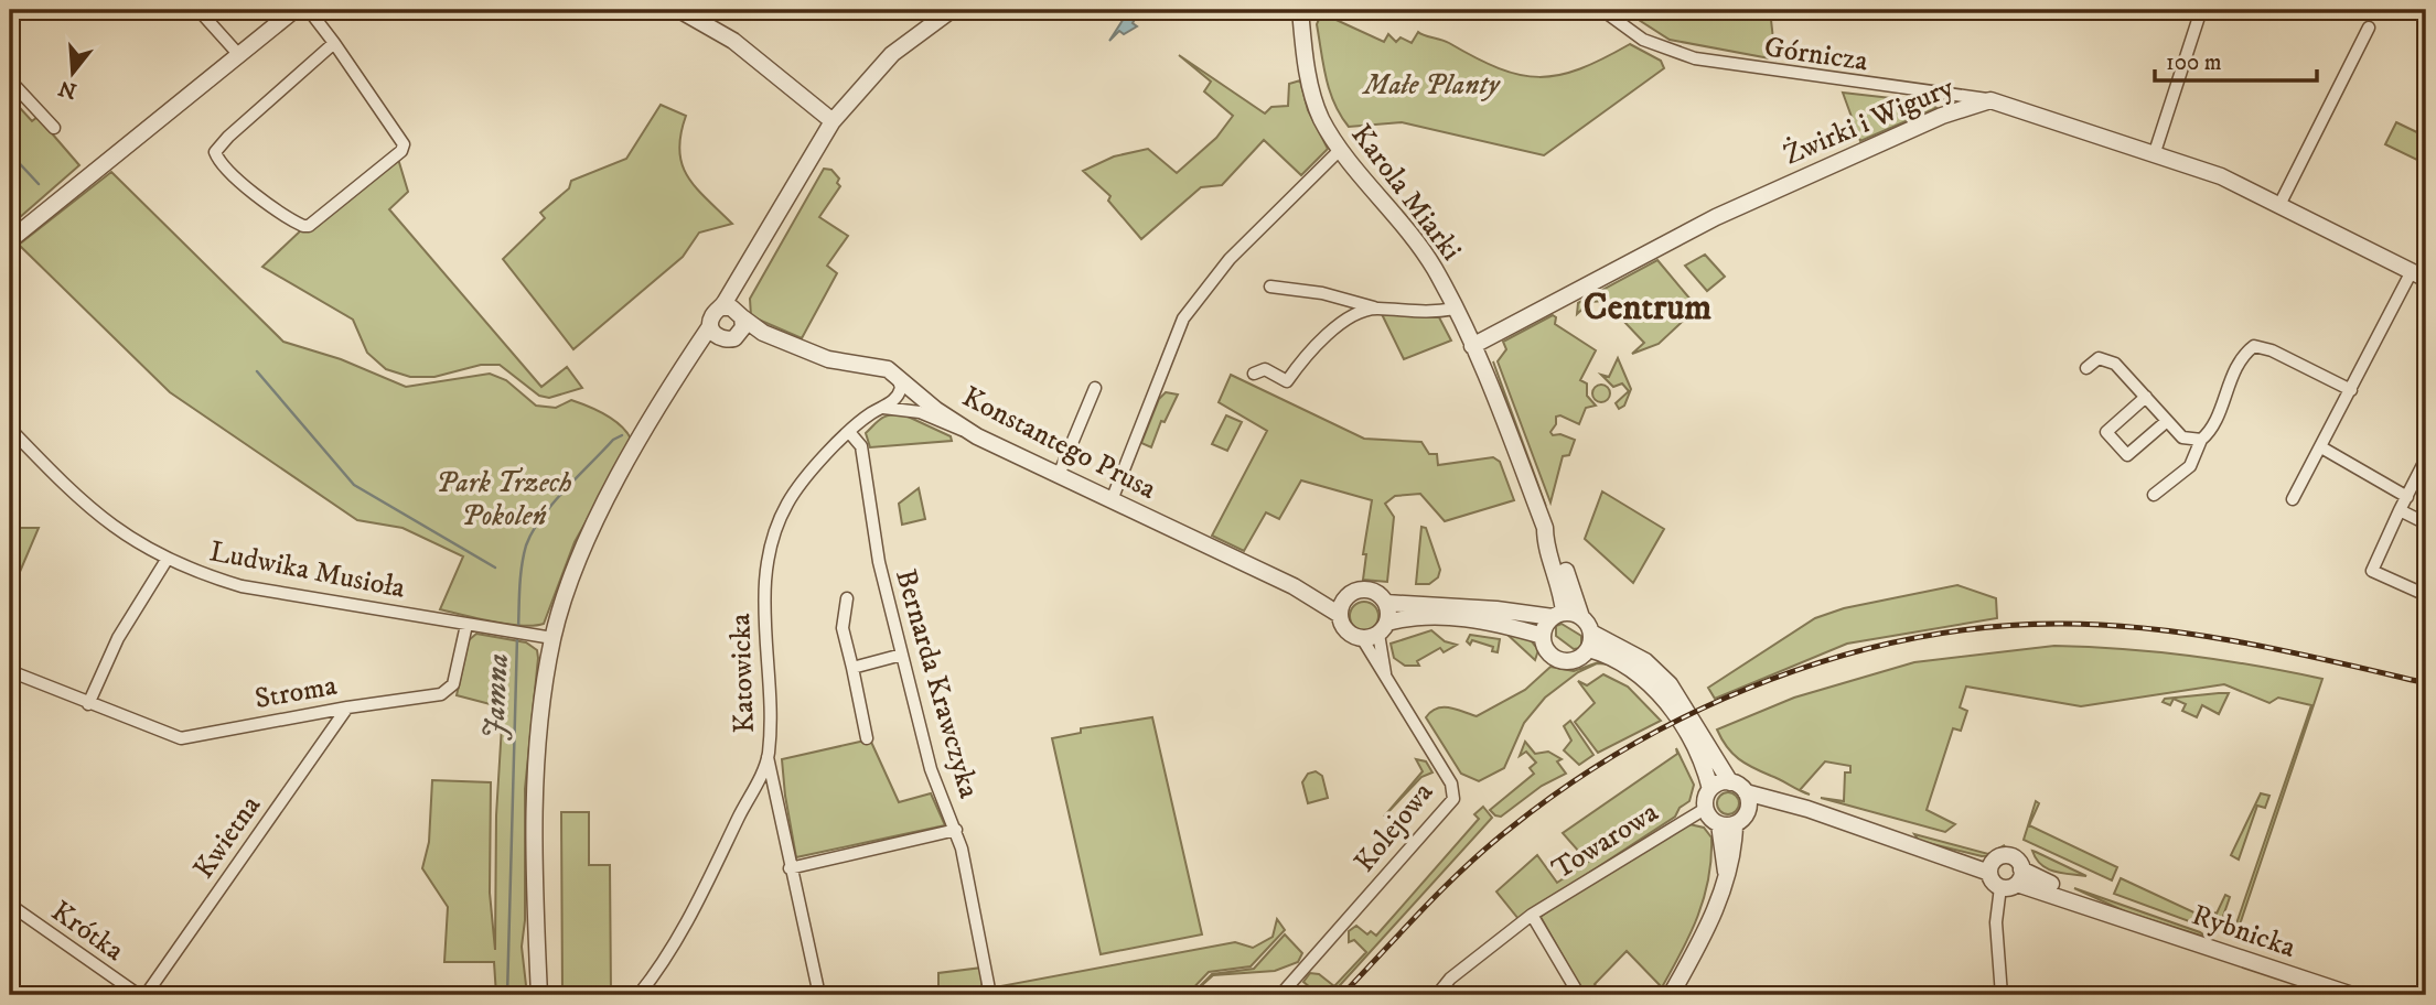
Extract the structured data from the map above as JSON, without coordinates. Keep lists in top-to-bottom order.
{
  "streets": {
    "street": [
      "Górnicza",
      "Żwirki i Wigury",
      "Karola Miarki",
      "Konstantego Prusa",
      "Ludwika Musioła",
      "Katowicka",
      "Bernarda Krawczyka",
      "Stroma",
      "Kolejowa",
      "Kwietna",
      "Towarowa",
      "Krótka",
      "Rybnicka"
    ]
  },
  "crossings": [
    ["Górnicza", "Żwirki i Wigury"],
    ["Żwirki i Wigury", "Karola Miarki"],
    ["Konstantego Prusa", "Kolejowa"],
    ["Ludwika Musioła", "Stroma"],
    ["Katowicka", "Bernarda Krawczyka"],
    ["Stroma", "Kwietna"]
  ],
  "districts": ["Centrum"],
  "water": ["Jamna"],
  "parks": ["Małe Planty", "Park Trzech Pokoleń"],
  "scale_bar": "100 m",
  "north": "bottom"
}
